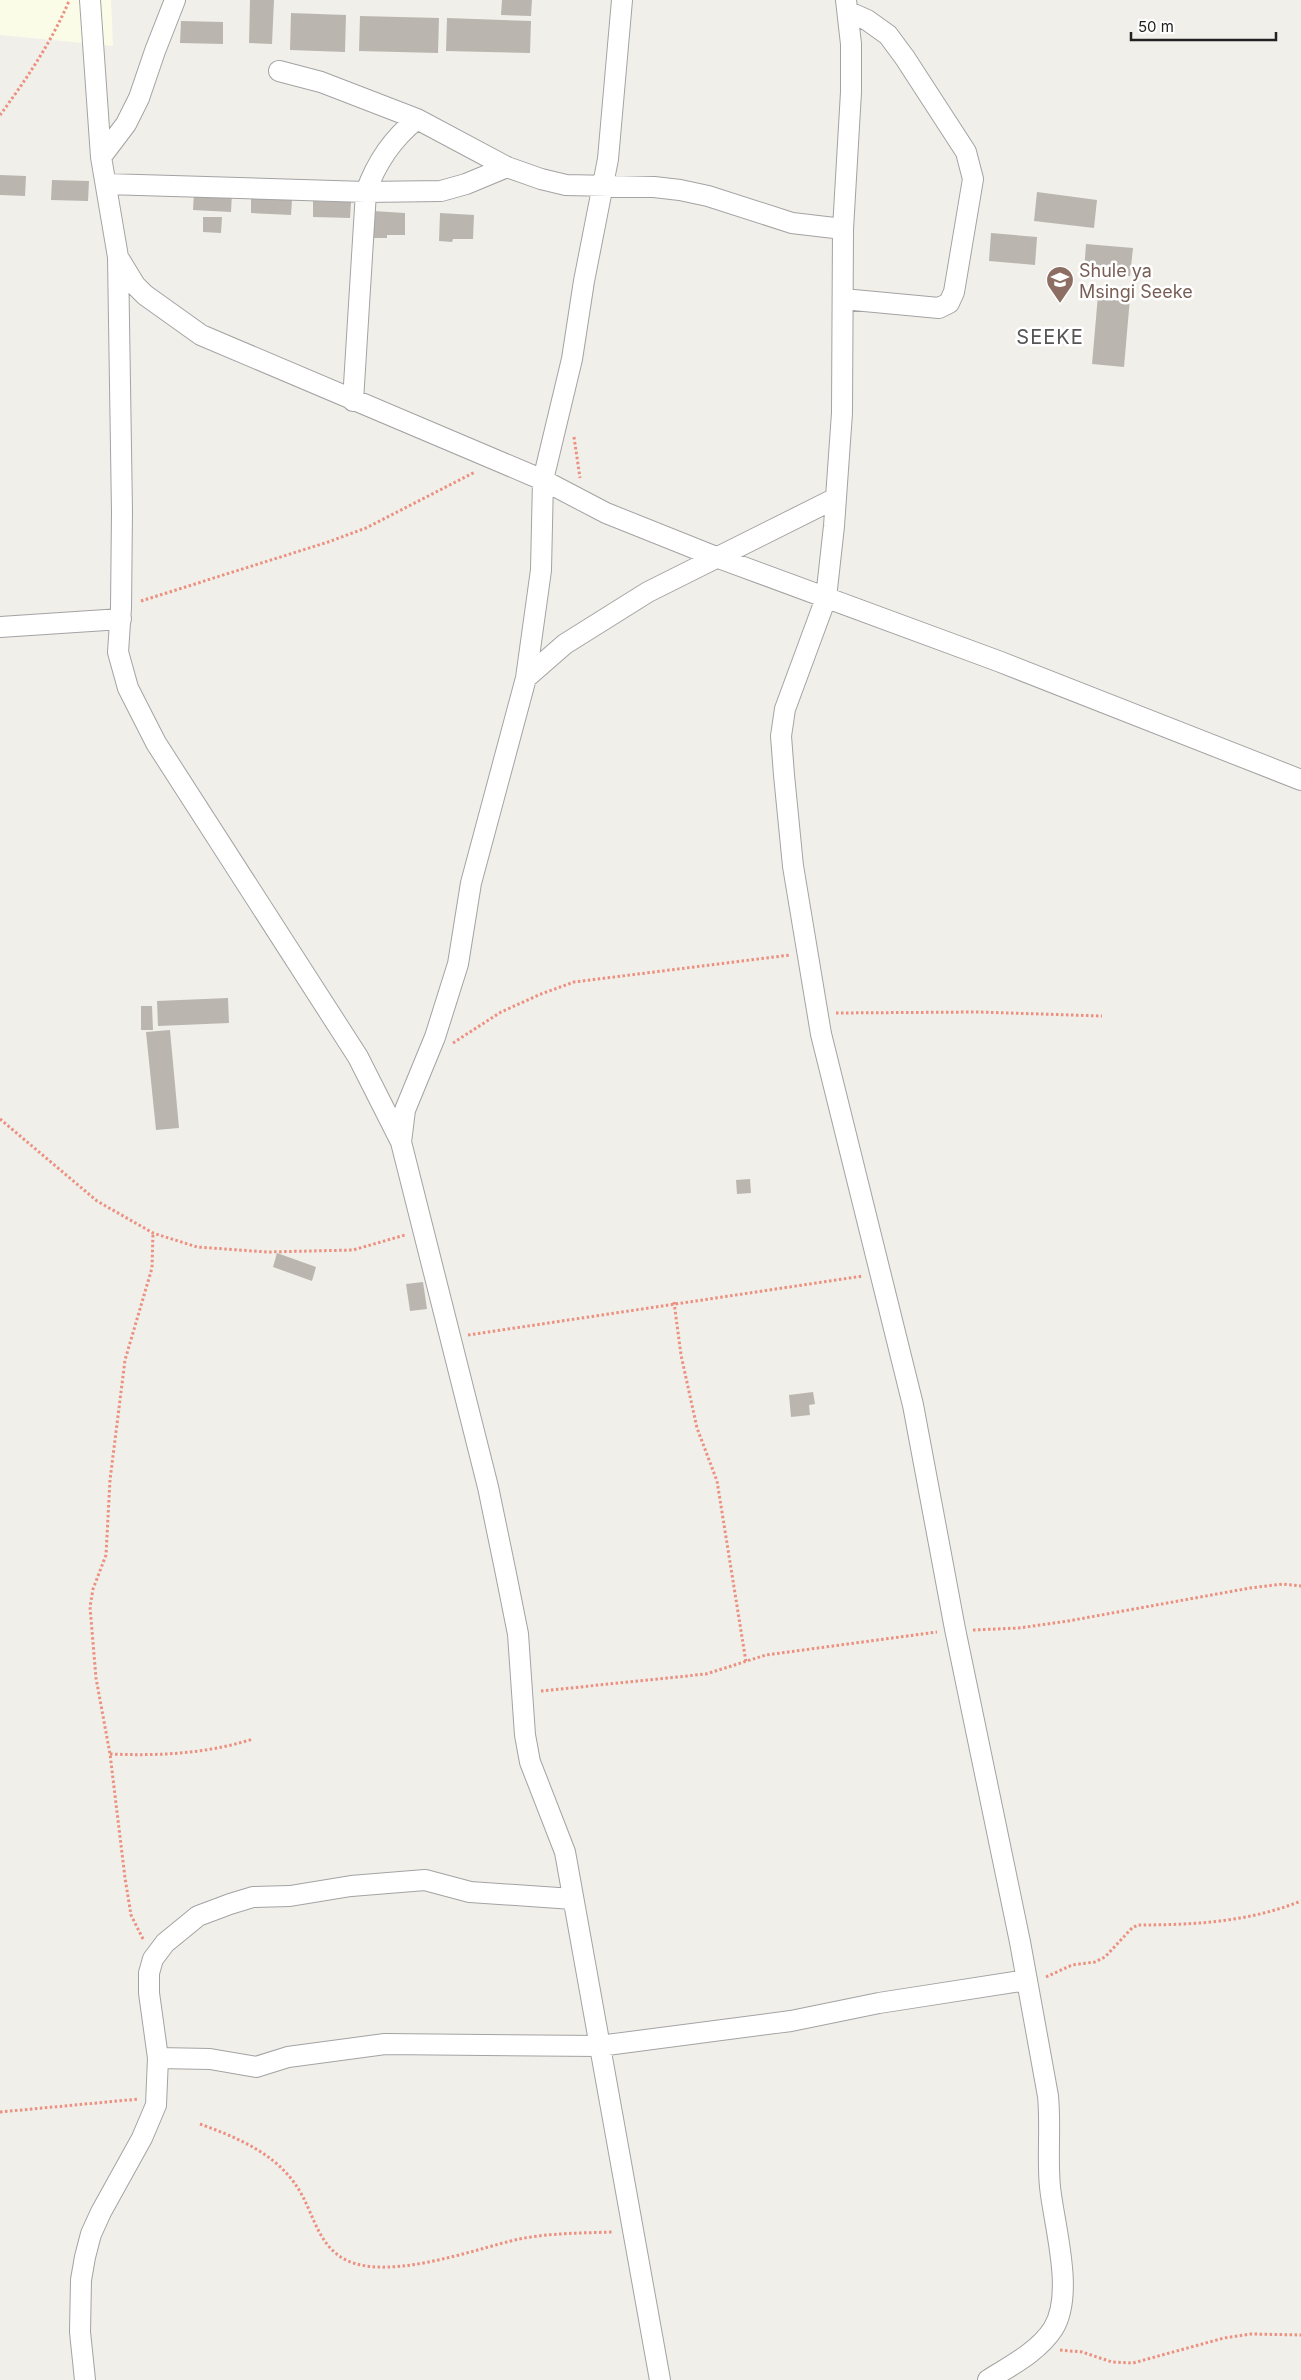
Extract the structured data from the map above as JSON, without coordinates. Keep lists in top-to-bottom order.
{
  "districts": ["SEEKE"],
  "places": {
    "school or university": ["Shule ya Msingi Seeke"]
  },
  "scale_bar": "50 m"
}
